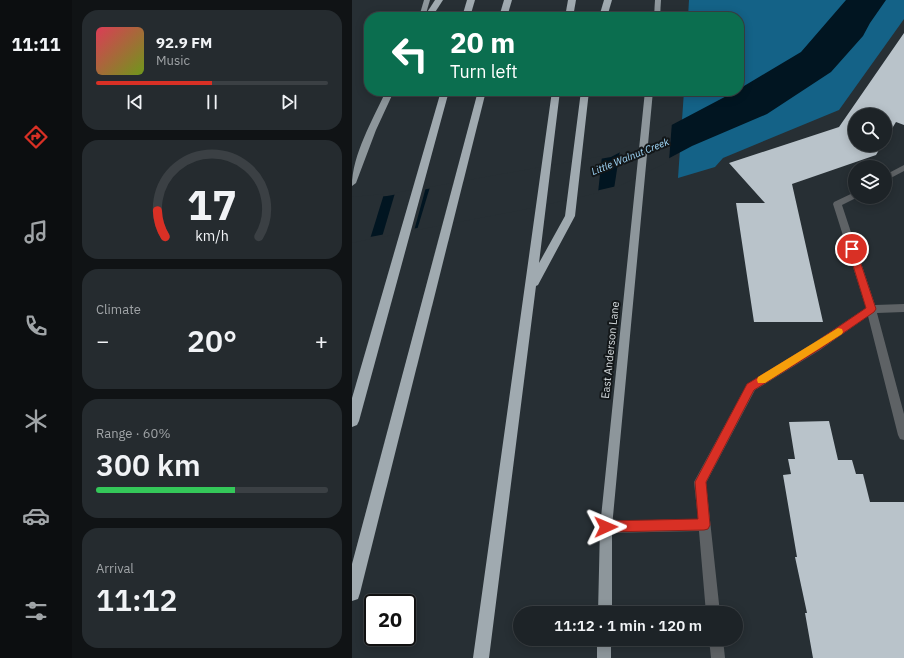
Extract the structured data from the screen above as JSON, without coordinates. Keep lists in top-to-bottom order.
{
  "streets": {
    "main road": ["East Anderson Lane"]
  },
  "water": ["Little Walnut Creek"],
  "page": {
    "tabs": "11:11",
    "turn": ["20 m", "Turn left"],
    "song": ["92.9 FM", "Music"],
    "tile": [
      "Climate",
      ["Range · 60%", "300 km"],
      ["Arrival", "11:12"]
    ],
    "heat": ["−", "20°", "+"],
    "limit": "20",
    "trip": "11:12 · 1 min · 120 m",
    "gauge": ["17", "km/h"]
  }
}
